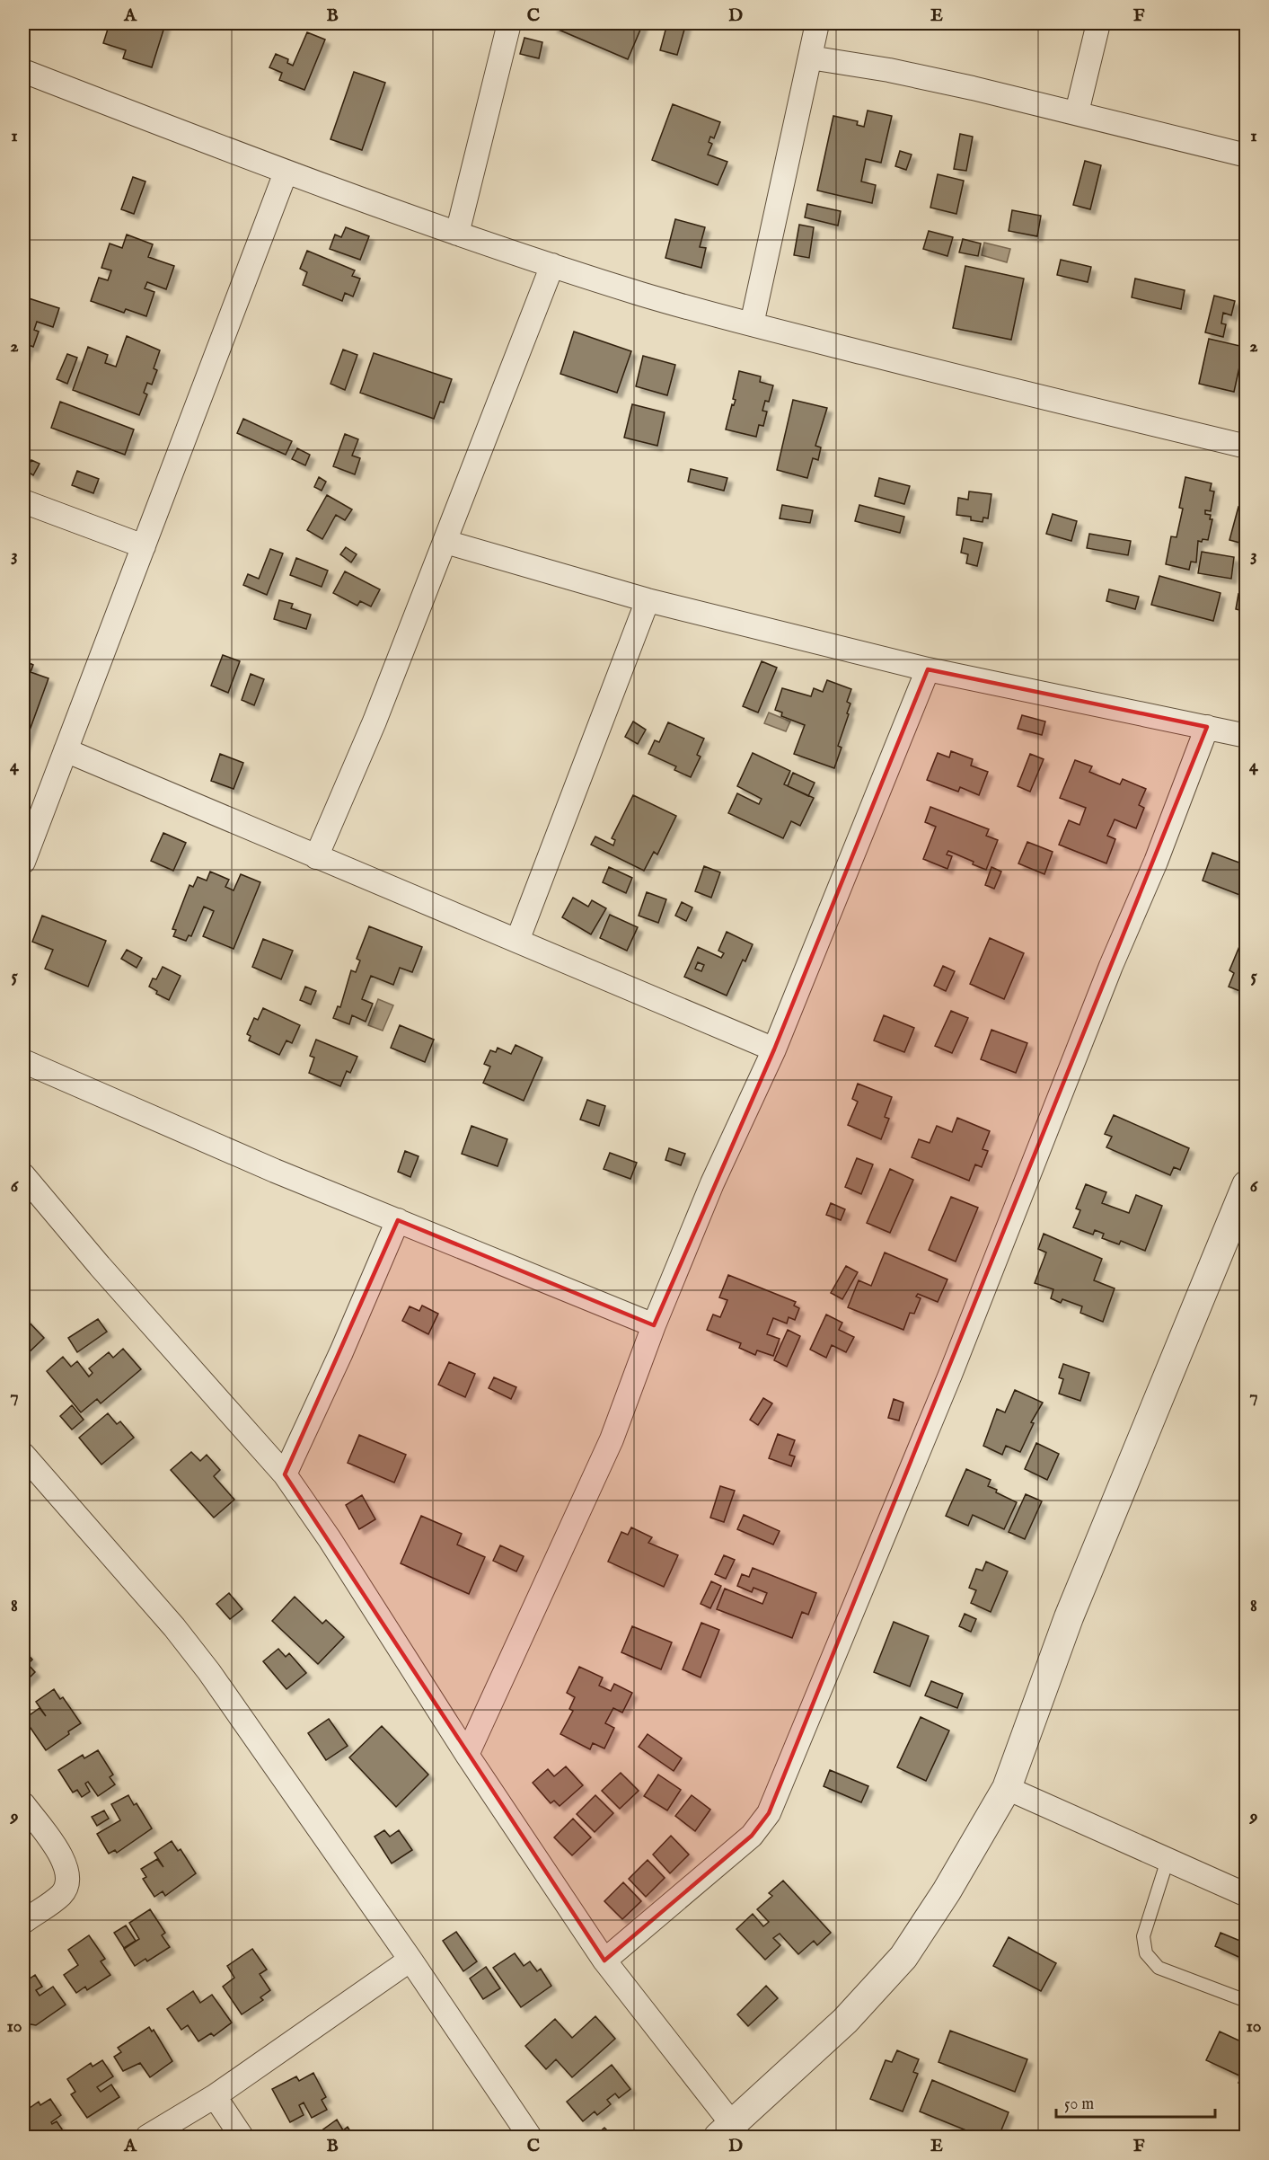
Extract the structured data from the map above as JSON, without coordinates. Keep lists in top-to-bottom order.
{
  "scale_bar": "50 m",
  "grid": {
    "columns": [
      "A",
      "B",
      "C",
      "D",
      "E",
      "F"
    ],
    "rows": [
      "1",
      "2",
      "3",
      "4",
      "5",
      "6",
      "7",
      "8",
      "9",
      "10"
    ]
  }
}
